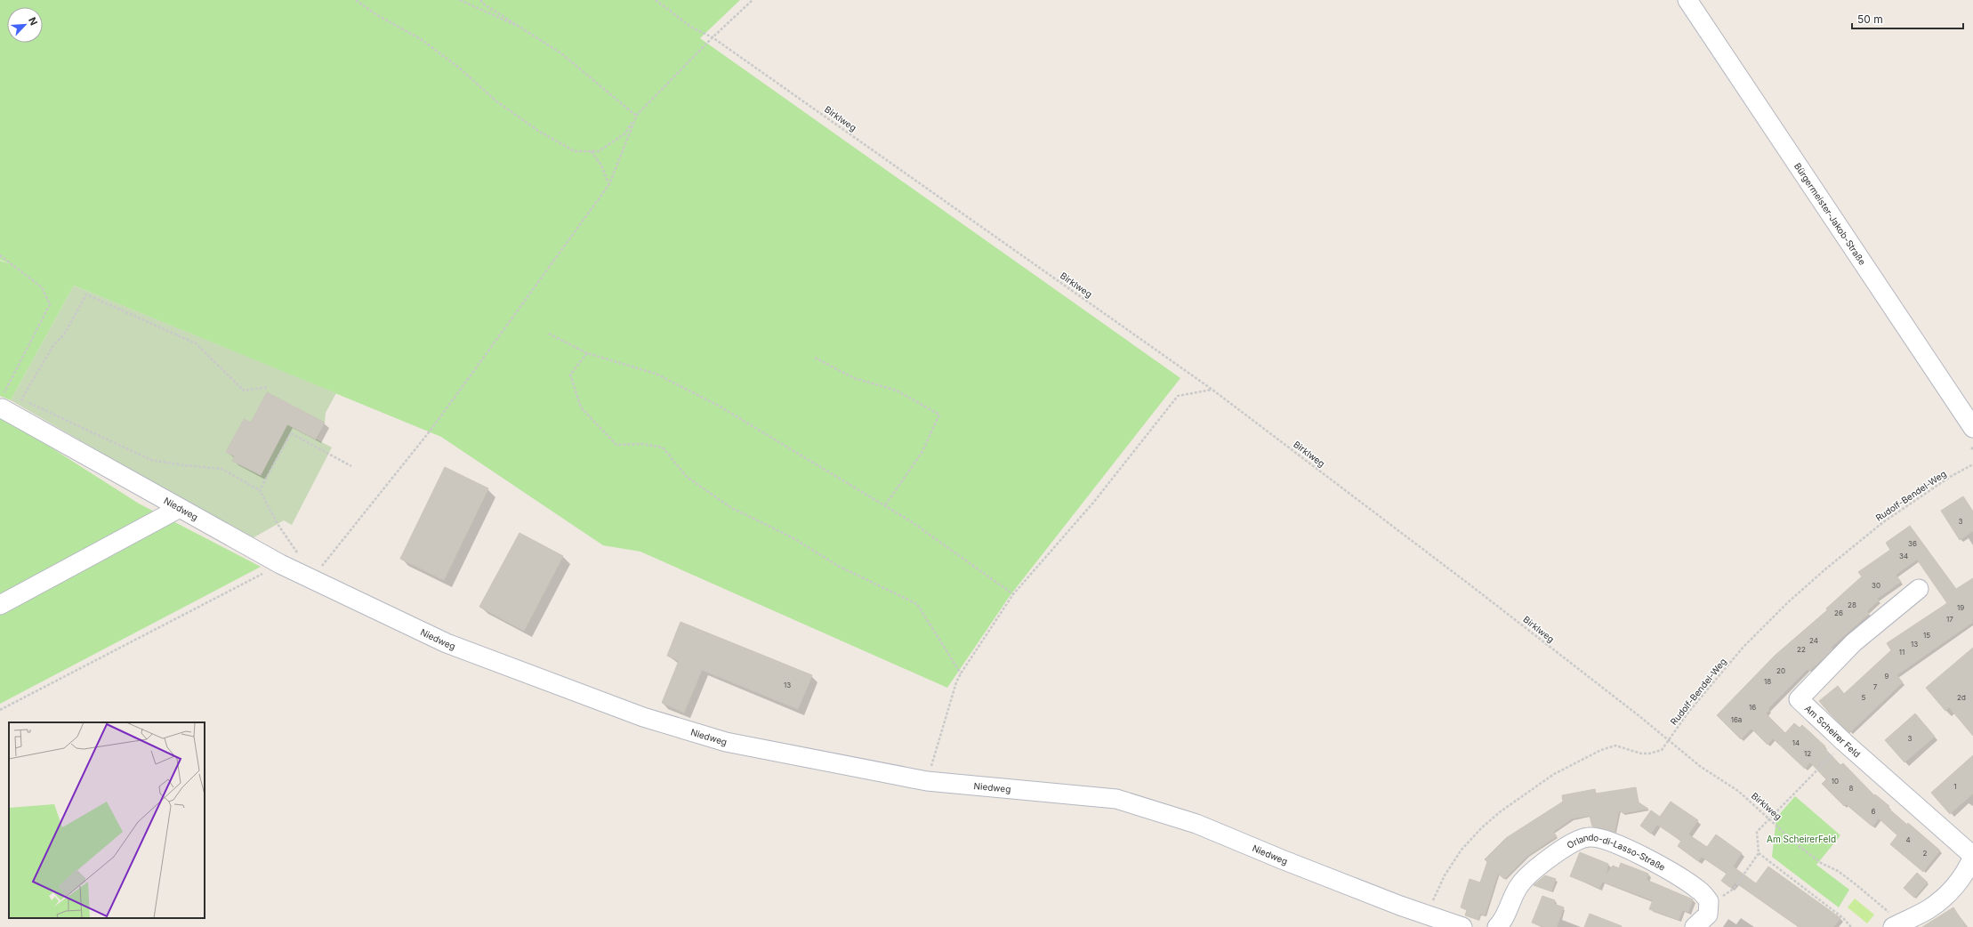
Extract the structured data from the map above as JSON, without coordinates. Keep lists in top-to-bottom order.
{
  "streets": {
    "street": [
      "Bürgermeister-Jakob-Straße",
      "Niedweg",
      "Am Scheirer Feld",
      "Orlando-di-Lasso-Straße"
    ],
    "path": ["Birklweg", "Rudolf-Bendel-Weg"]
  },
  "crossings": [
    ["Birklweg", "Rudolf-Bendel-Weg"],
    ["Rudolf-Bendel-Weg", "Niedweg"]
  ],
  "parks": ["Am ScheirerFeld"],
  "house_numbers": [
    "3",
    "36",
    "34",
    "30",
    "28",
    "19",
    "26",
    "17",
    "15",
    "24",
    "13",
    "22",
    "11",
    "20",
    "9",
    "18",
    "13",
    "7",
    "5",
    "2d",
    "16",
    "16a",
    "3",
    "14",
    "12",
    "10",
    "1",
    "8",
    "6",
    "4",
    "2"
  ],
  "scale_bar": "50 m",
  "north": "top right"
}
